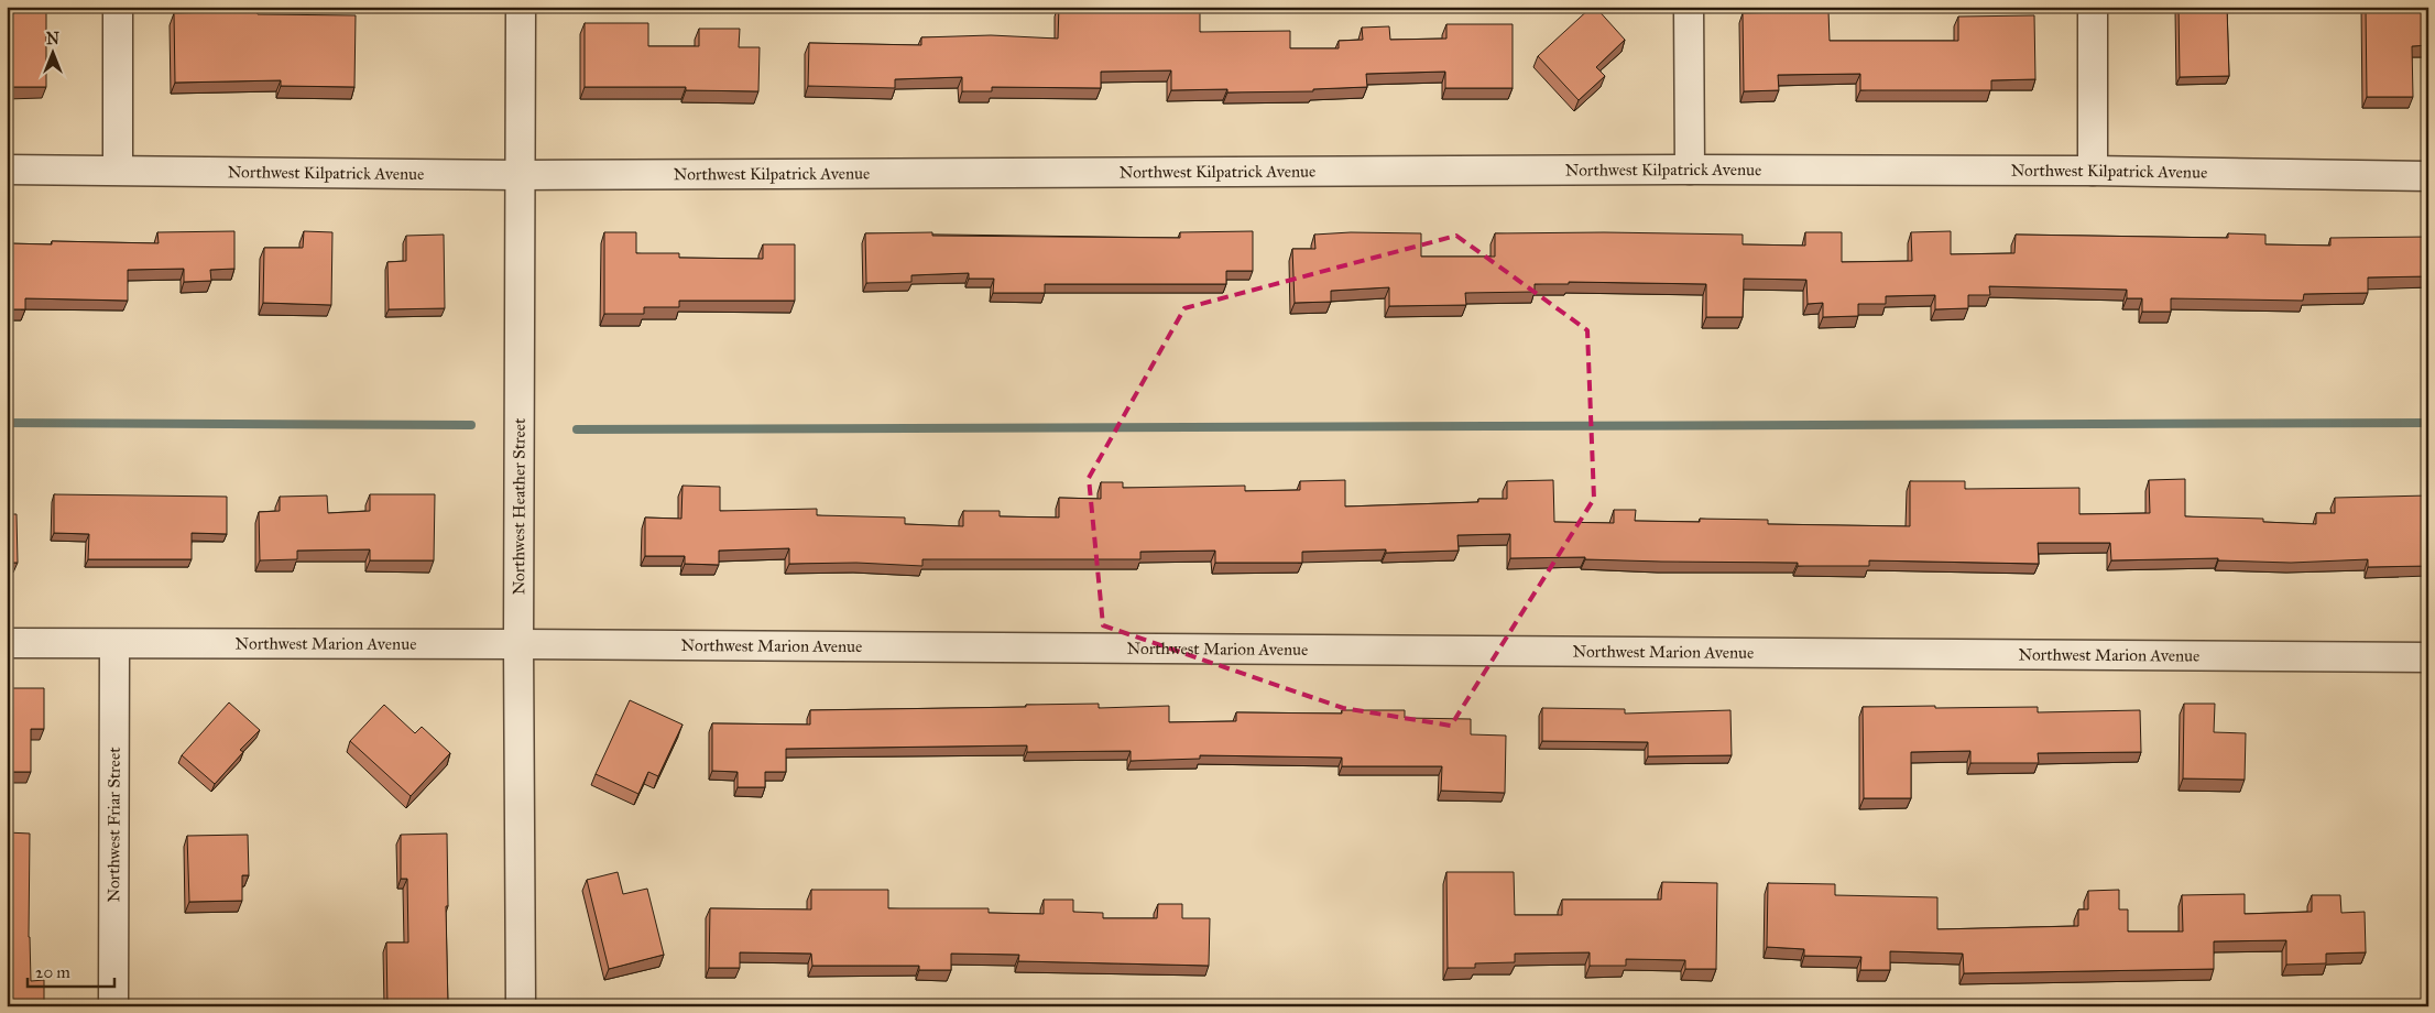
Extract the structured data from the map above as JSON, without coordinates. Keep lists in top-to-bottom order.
{
  "streets": {
    "street": [
      "Northwest Kilpatrick Avenue",
      "Northwest Heather Street",
      "Northwest Marion Avenue",
      "Northwest Friar Street"
    ]
  },
  "crossings": [
    ["Northwest Kilpatrick Avenue", "Northwest Heather Street"],
    ["Northwest Heather Street", "Northwest Marion Avenue"],
    ["Northwest Marion Avenue", "Northwest Friar Street"]
  ],
  "scale_bar": "20 m",
  "north": "top"
}
